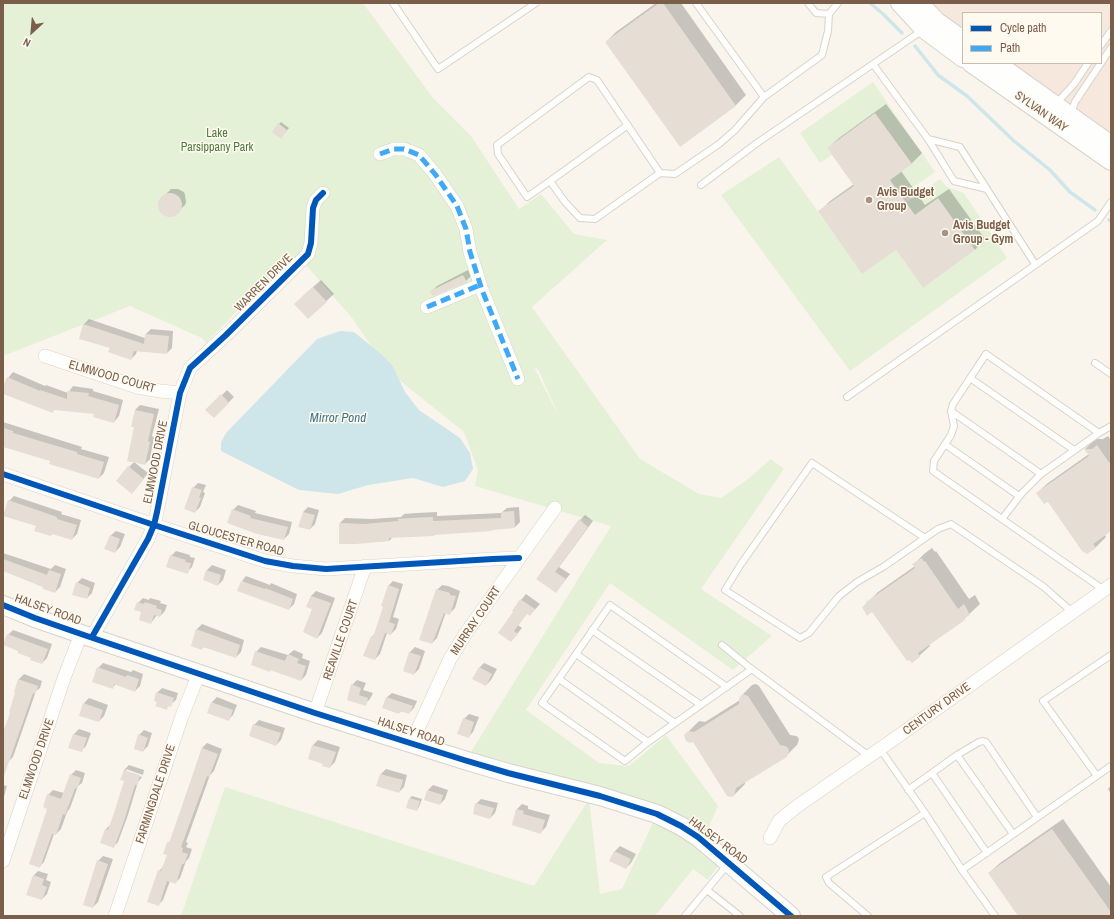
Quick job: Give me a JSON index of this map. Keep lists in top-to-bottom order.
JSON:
{
  "streets": {
    "street": [
      "SYLVAN WAY",
      "WARREN DRIVE",
      "ELMWOOD COURT",
      "ELMWOOD DRIVE",
      "GLOUCESTER ROAD",
      "HALSEY ROAD",
      "MURRAY COURT",
      "REAVILLE COURT",
      "CENTURY DRIVE",
      "FARMINGDALE DRIVE"
    ]
  },
  "crossings": [
    ["WARREN DRIVE", "ELMWOOD DRIVE"],
    ["ELMWOOD COURT", "ELMWOOD DRIVE"],
    ["ELMWOOD DRIVE", "GLOUCESTER ROAD"],
    ["ELMWOOD DRIVE", "HALSEY ROAD"],
    ["GLOUCESTER ROAD", "MURRAY COURT"],
    ["GLOUCESTER ROAD", "REAVILLE COURT"],
    ["HALSEY ROAD", "MURRAY COURT"],
    ["HALSEY ROAD", "REAVILLE COURT"],
    ["HALSEY ROAD", "FARMINGDALE DRIVE"]
  ],
  "water": ["Mirror Pond"],
  "parks": ["Lake Parsippany Park"],
  "places": ["Avis Budget Group", "Avis Budget Group - Gym"],
  "legend": ["Cycle path", "Path"],
  "north": "bottom left"
}
